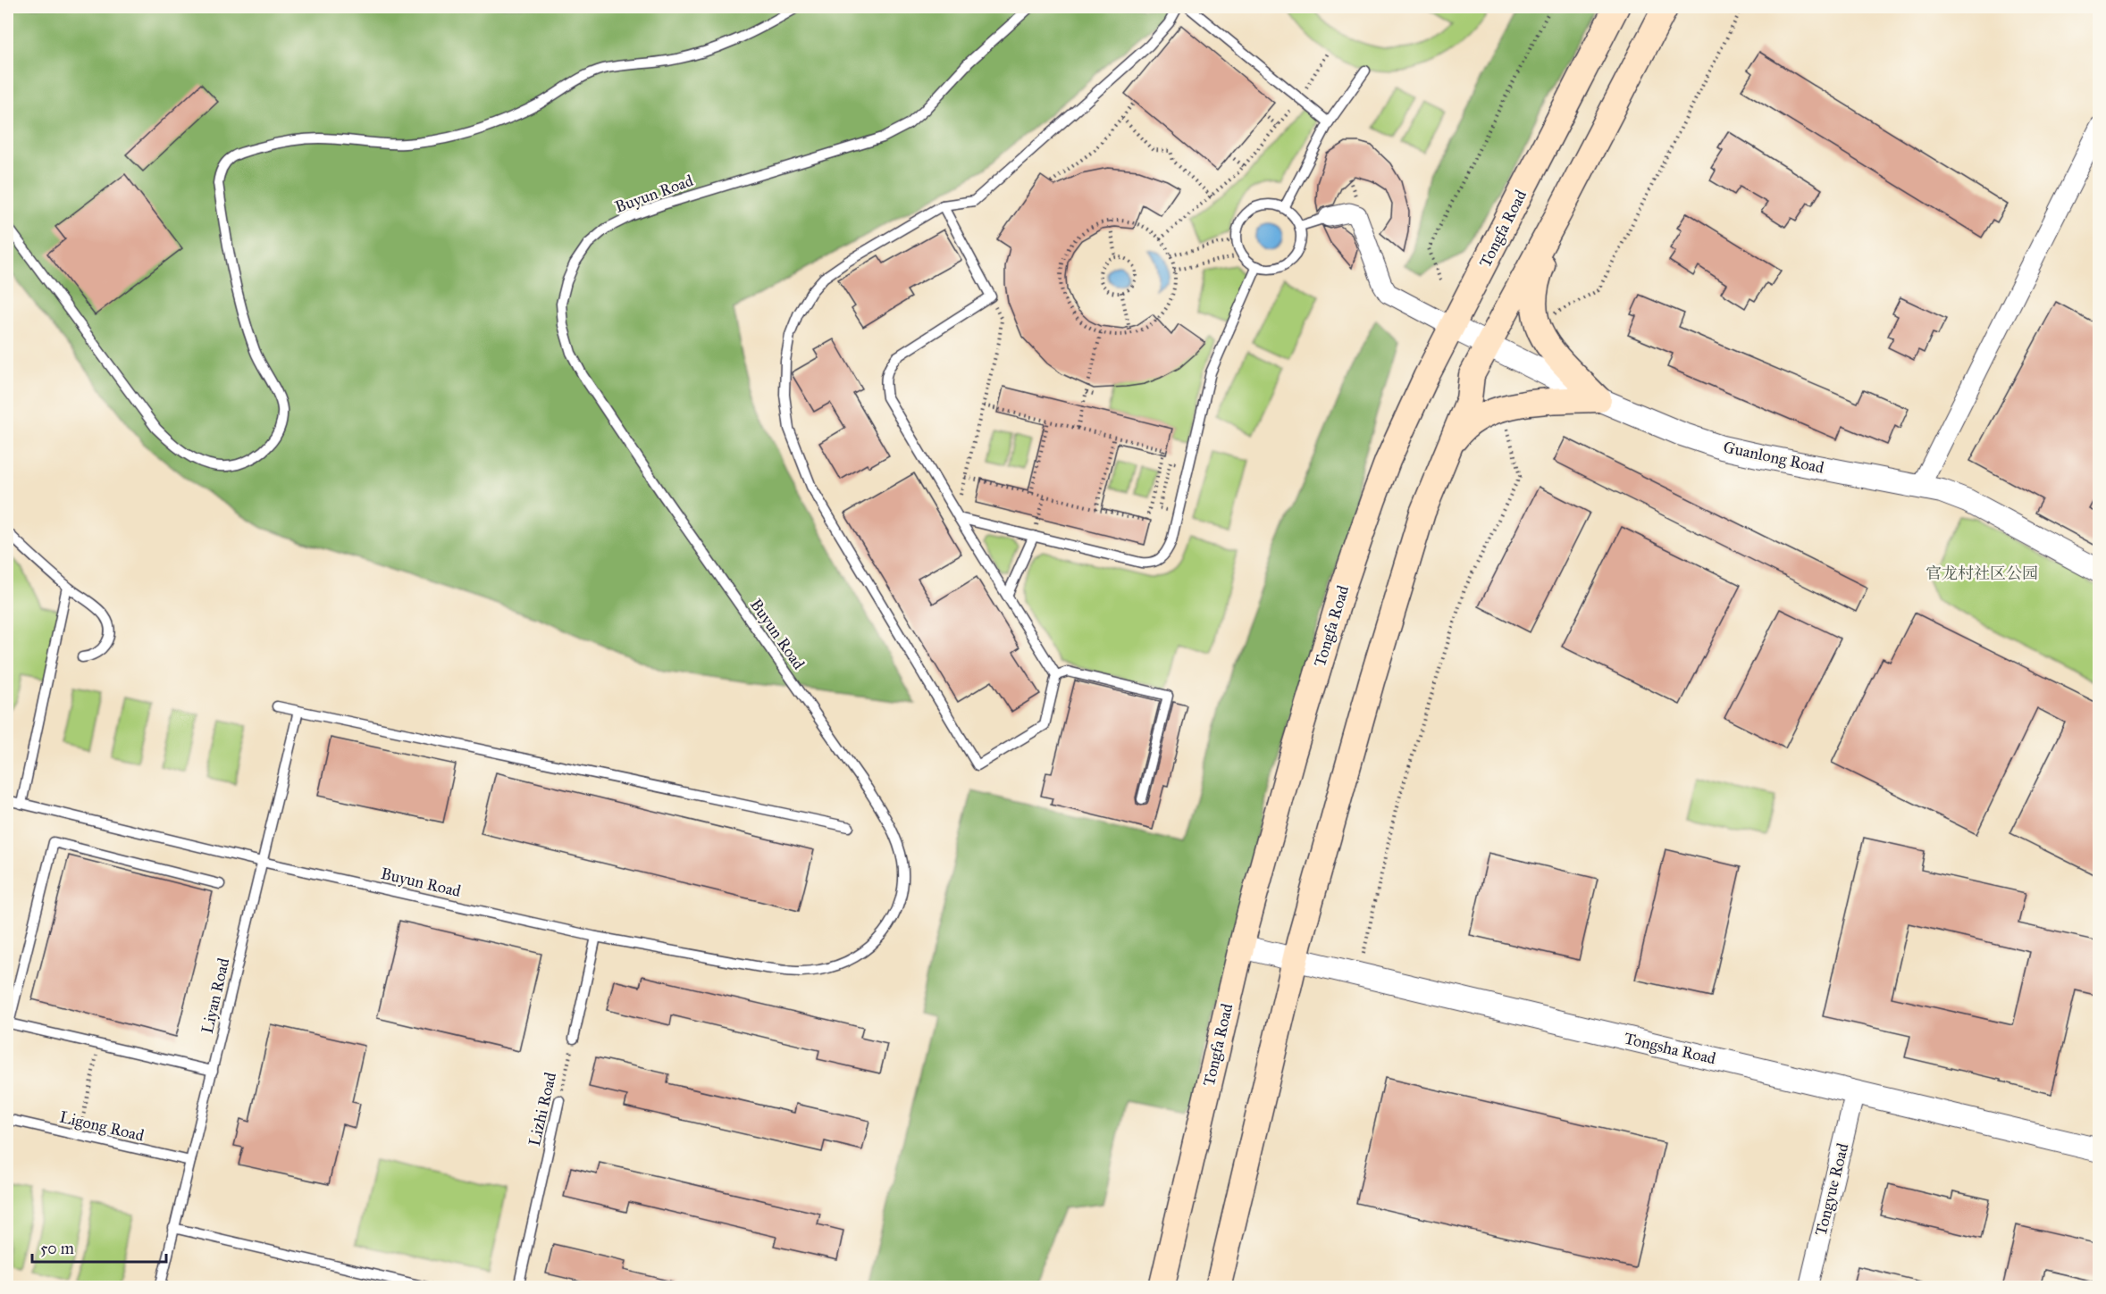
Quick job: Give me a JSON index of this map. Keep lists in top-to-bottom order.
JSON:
{
  "streets": {
    "main road": ["Tongfa Road"],
    "street": ["Guanlong Road", "Tongsha Road", "Tongyue Road"],
    "lane": [
      "Buyun Road",
      "Liyan Road",
      "Lizhi Road",
      "Ligong Road"
    ]
  },
  "crossings": [
    ["Buyun Road", "Liyan Road"],
    ["Tongfa Road", "Guanlong Road"],
    ["Tongfa Road", "Tongsha Road"],
    ["Liyan Road", "Ligong Road"],
    ["Tongsha Road", "Tongyue Road"]
  ],
  "parks": ["官龙村社区公园"],
  "scale_bar": "50 m"
}
